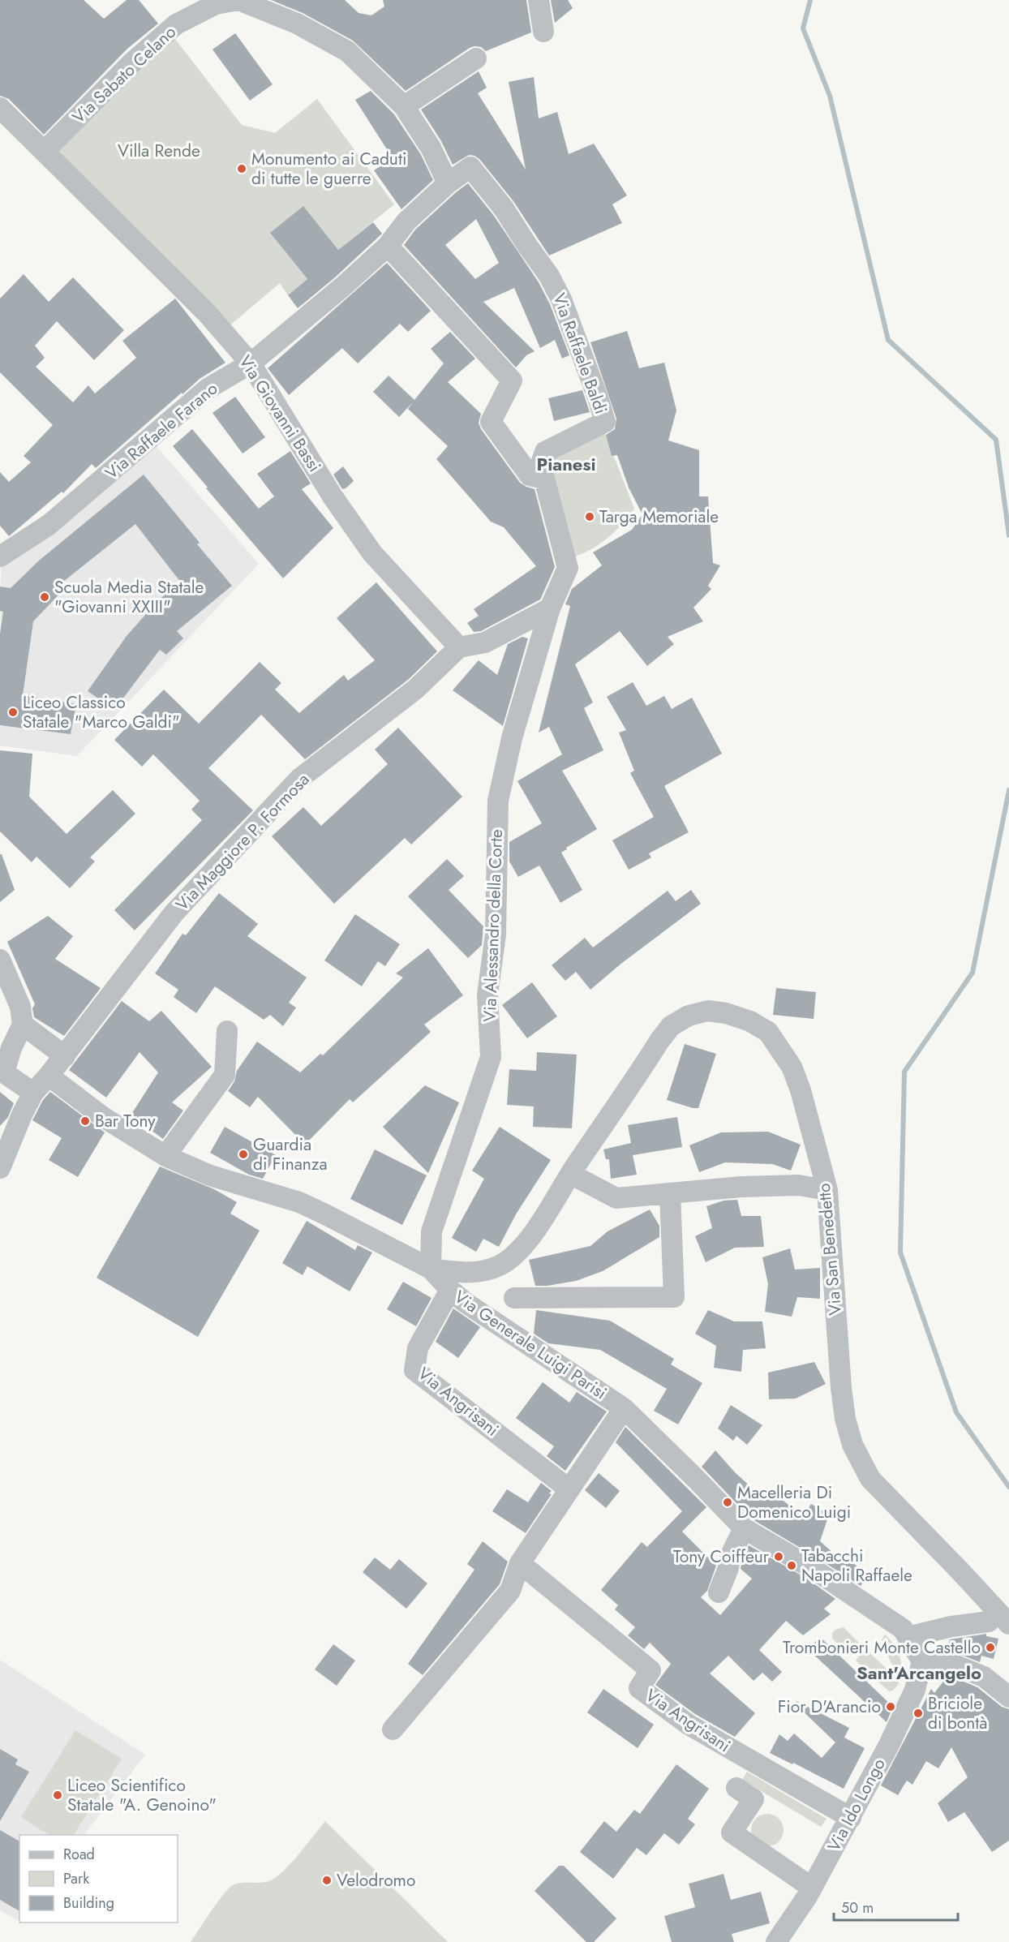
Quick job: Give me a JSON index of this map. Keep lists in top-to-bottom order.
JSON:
{
  "streets": {
    "street": [
      "Via Sabato Celano",
      "Via Raffaele Baldi",
      "Via Giovanni Bassi",
      "Via Raffaele Farano",
      "Via Maggiore P. Formosa",
      "Via Alessandro della Corte",
      "Via San Benedetto",
      "Via Generale Luigi Parisi",
      "Via Angrisani",
      "Via Ido Longo"
    ]
  },
  "crossings": [
    ["Via Sabato Celano", "Via Giovanni Bassi"],
    ["Via Raffaele Baldi", "Via Raffaele Farano"],
    ["Via Raffaele Baldi", "Via Alessandro della Corte"],
    ["Via Giovanni Bassi", "Via Raffaele Farano"],
    ["Via Giovanni Bassi", "Via Maggiore P. Formosa"],
    ["Via Maggiore P. Formosa", "Via Generale Luigi Parisi"],
    ["Via Alessandro della Corte", "Via San Benedetto"],
    ["Via Alessandro della Corte", "Via Generale Luigi Parisi"],
    ["Via San Benedetto", "Via Generale Luigi Parisi"],
    ["Via Generale Luigi Parisi", "Via Angrisani"],
    ["Via Generale Luigi Parisi", "Via Ido Longo"],
    ["Via Angrisani", "Via Ido Longo"]
  ],
  "districts": ["Pianesi", "Sant'Arcangelo"],
  "parks": ["Villa Rende"],
  "places": [
    "Monumento ai Caduti di tutte le guerre",
    "Targa Memoriale",
    "Scuola Media Statale \"Giovanni XXIII\"",
    "Liceo Classico Statale \"Marco Galdi\"",
    "Bar Tony",
    "Guardia di Finanza",
    "Macelleria Di Domenico Luigi",
    "Tony Coiffeur",
    "Tabacchi Napoli Raffaele",
    "Trombonieri Monte Castello",
    "Fior D'Arancio",
    "Briciole di bontà",
    "Liceo Scientifico Statale \"A. Genoino\"",
    "Velodromo"
  ],
  "legend": ["Road", "Park", "Building"],
  "scale_bar": "50 m"
}
